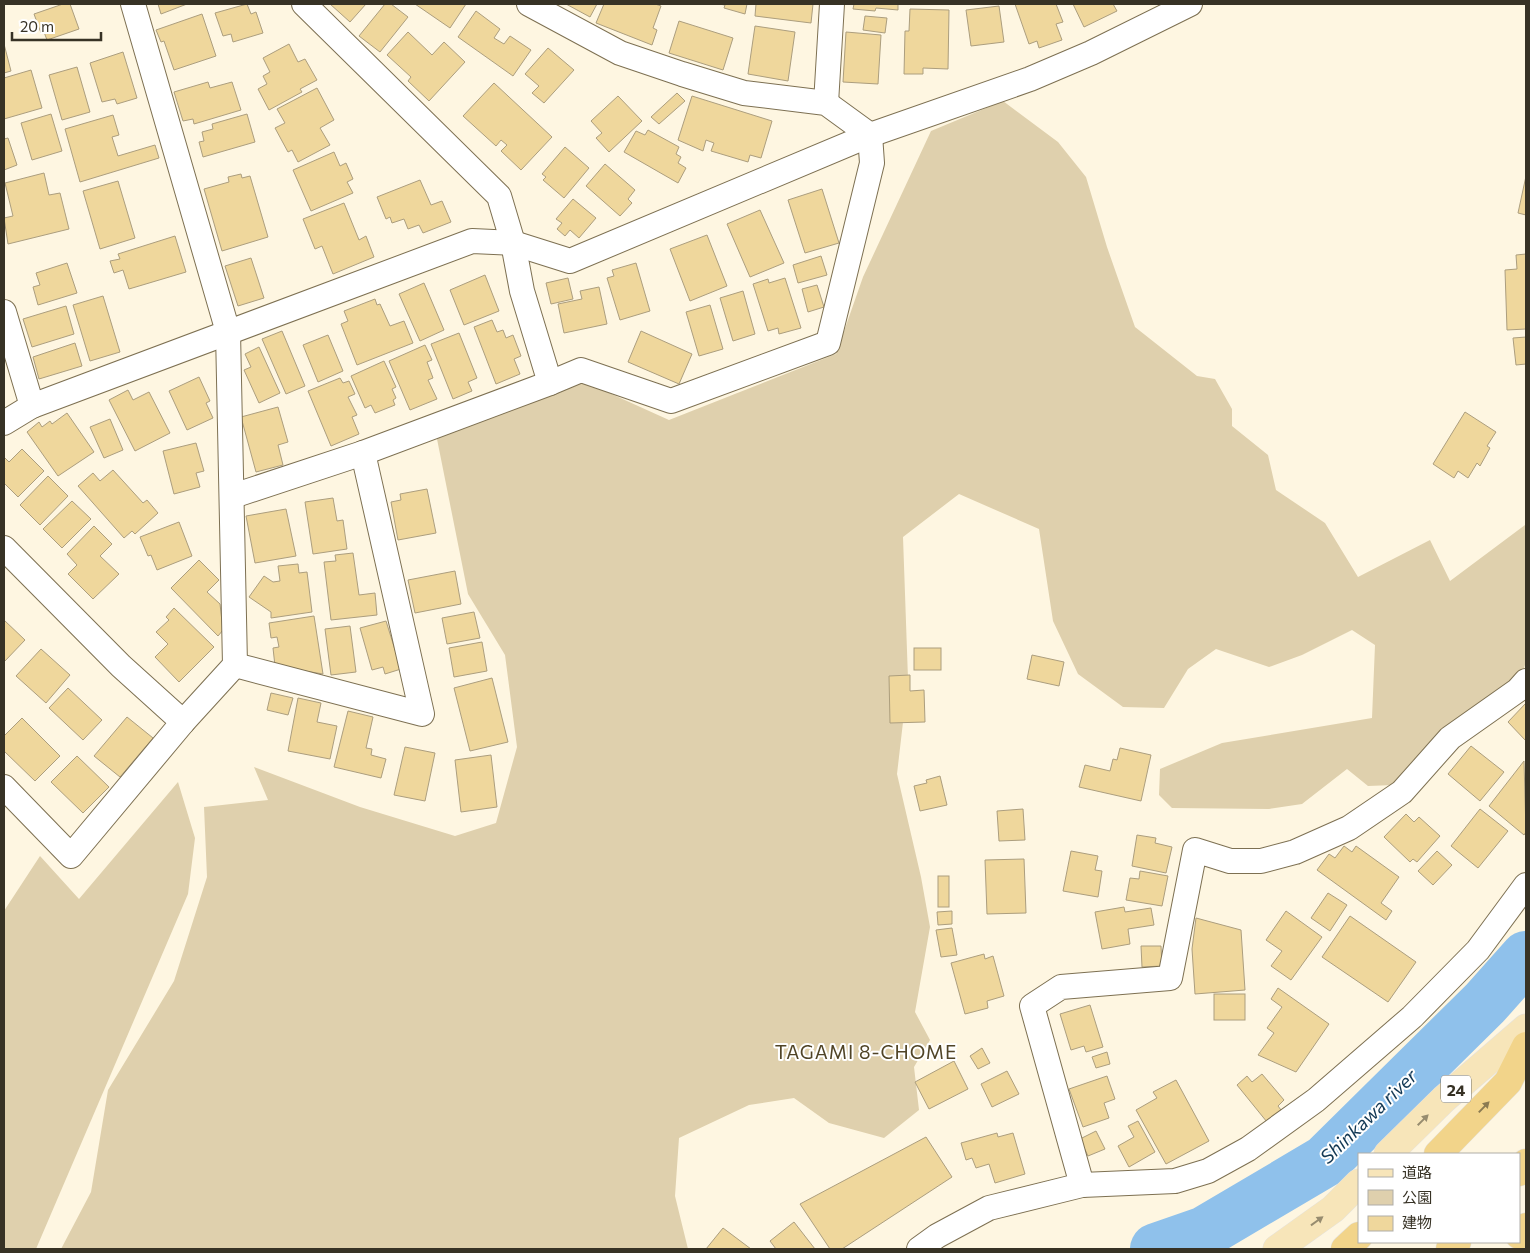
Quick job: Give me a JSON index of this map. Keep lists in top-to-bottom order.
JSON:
{
  "streets": {
    "main road": ["24"]
  },
  "districts": ["TAGAMI 8-CHOME"],
  "water": ["Shinkawa river"],
  "legend": ["道路", "公園", "建物"],
  "scale_bar": "20 m"
}
